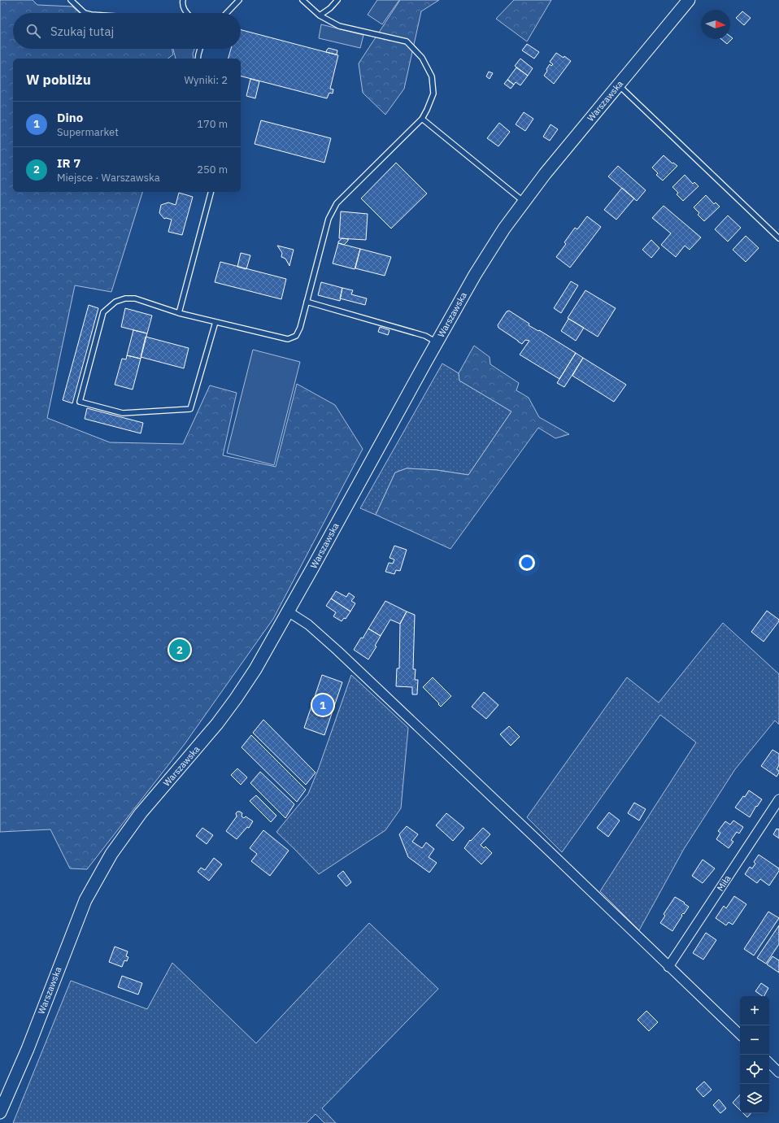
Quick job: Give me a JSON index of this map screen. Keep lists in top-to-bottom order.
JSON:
{
  "streets": {
    "main road": ["Warszawska"],
    "street": ["Miła"]
  },
  "north": "right",
  "page": {
    "search": "Szukaj tutaj",
    "heading": ["W pobliżu", "Wyniki: 2"],
    "list": [
      {
        "mark": "1",
        "name": "Dino",
        "note": "Supermarket",
        "value": "170 m"
      },
      {
        "mark": "2",
        "name": "IR 7",
        "note": "Miejsce · Warszawska",
        "value": "250 m"
      }
    ],
    "pins": ["2", "1"],
    "map_buttons": ["+", "−"]
  }
}
